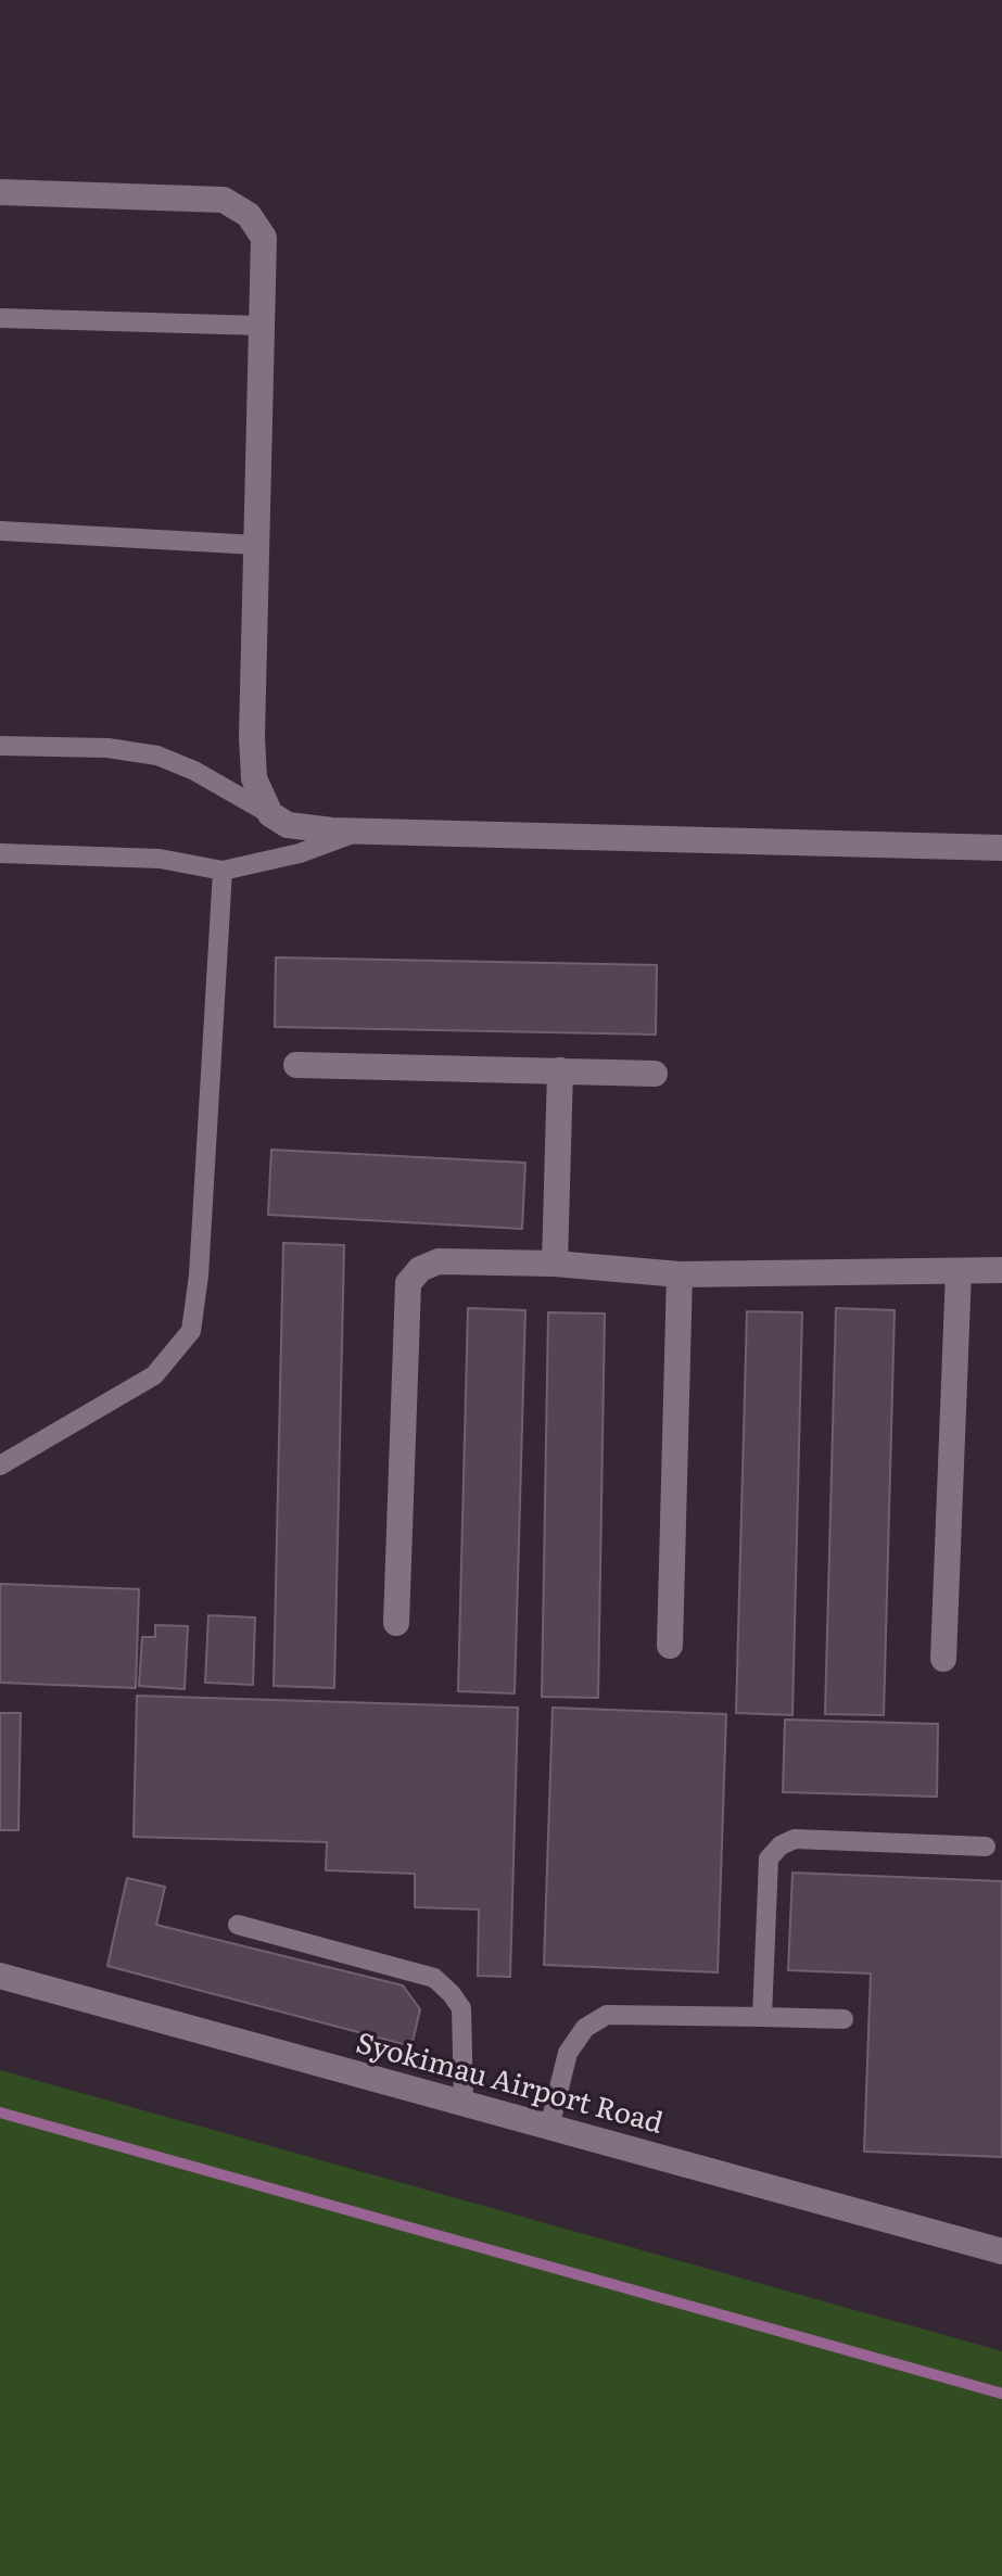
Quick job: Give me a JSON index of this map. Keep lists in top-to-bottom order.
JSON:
{
  "streets": {
    "street": ["Syokimau Airport Road"]
  }
}
